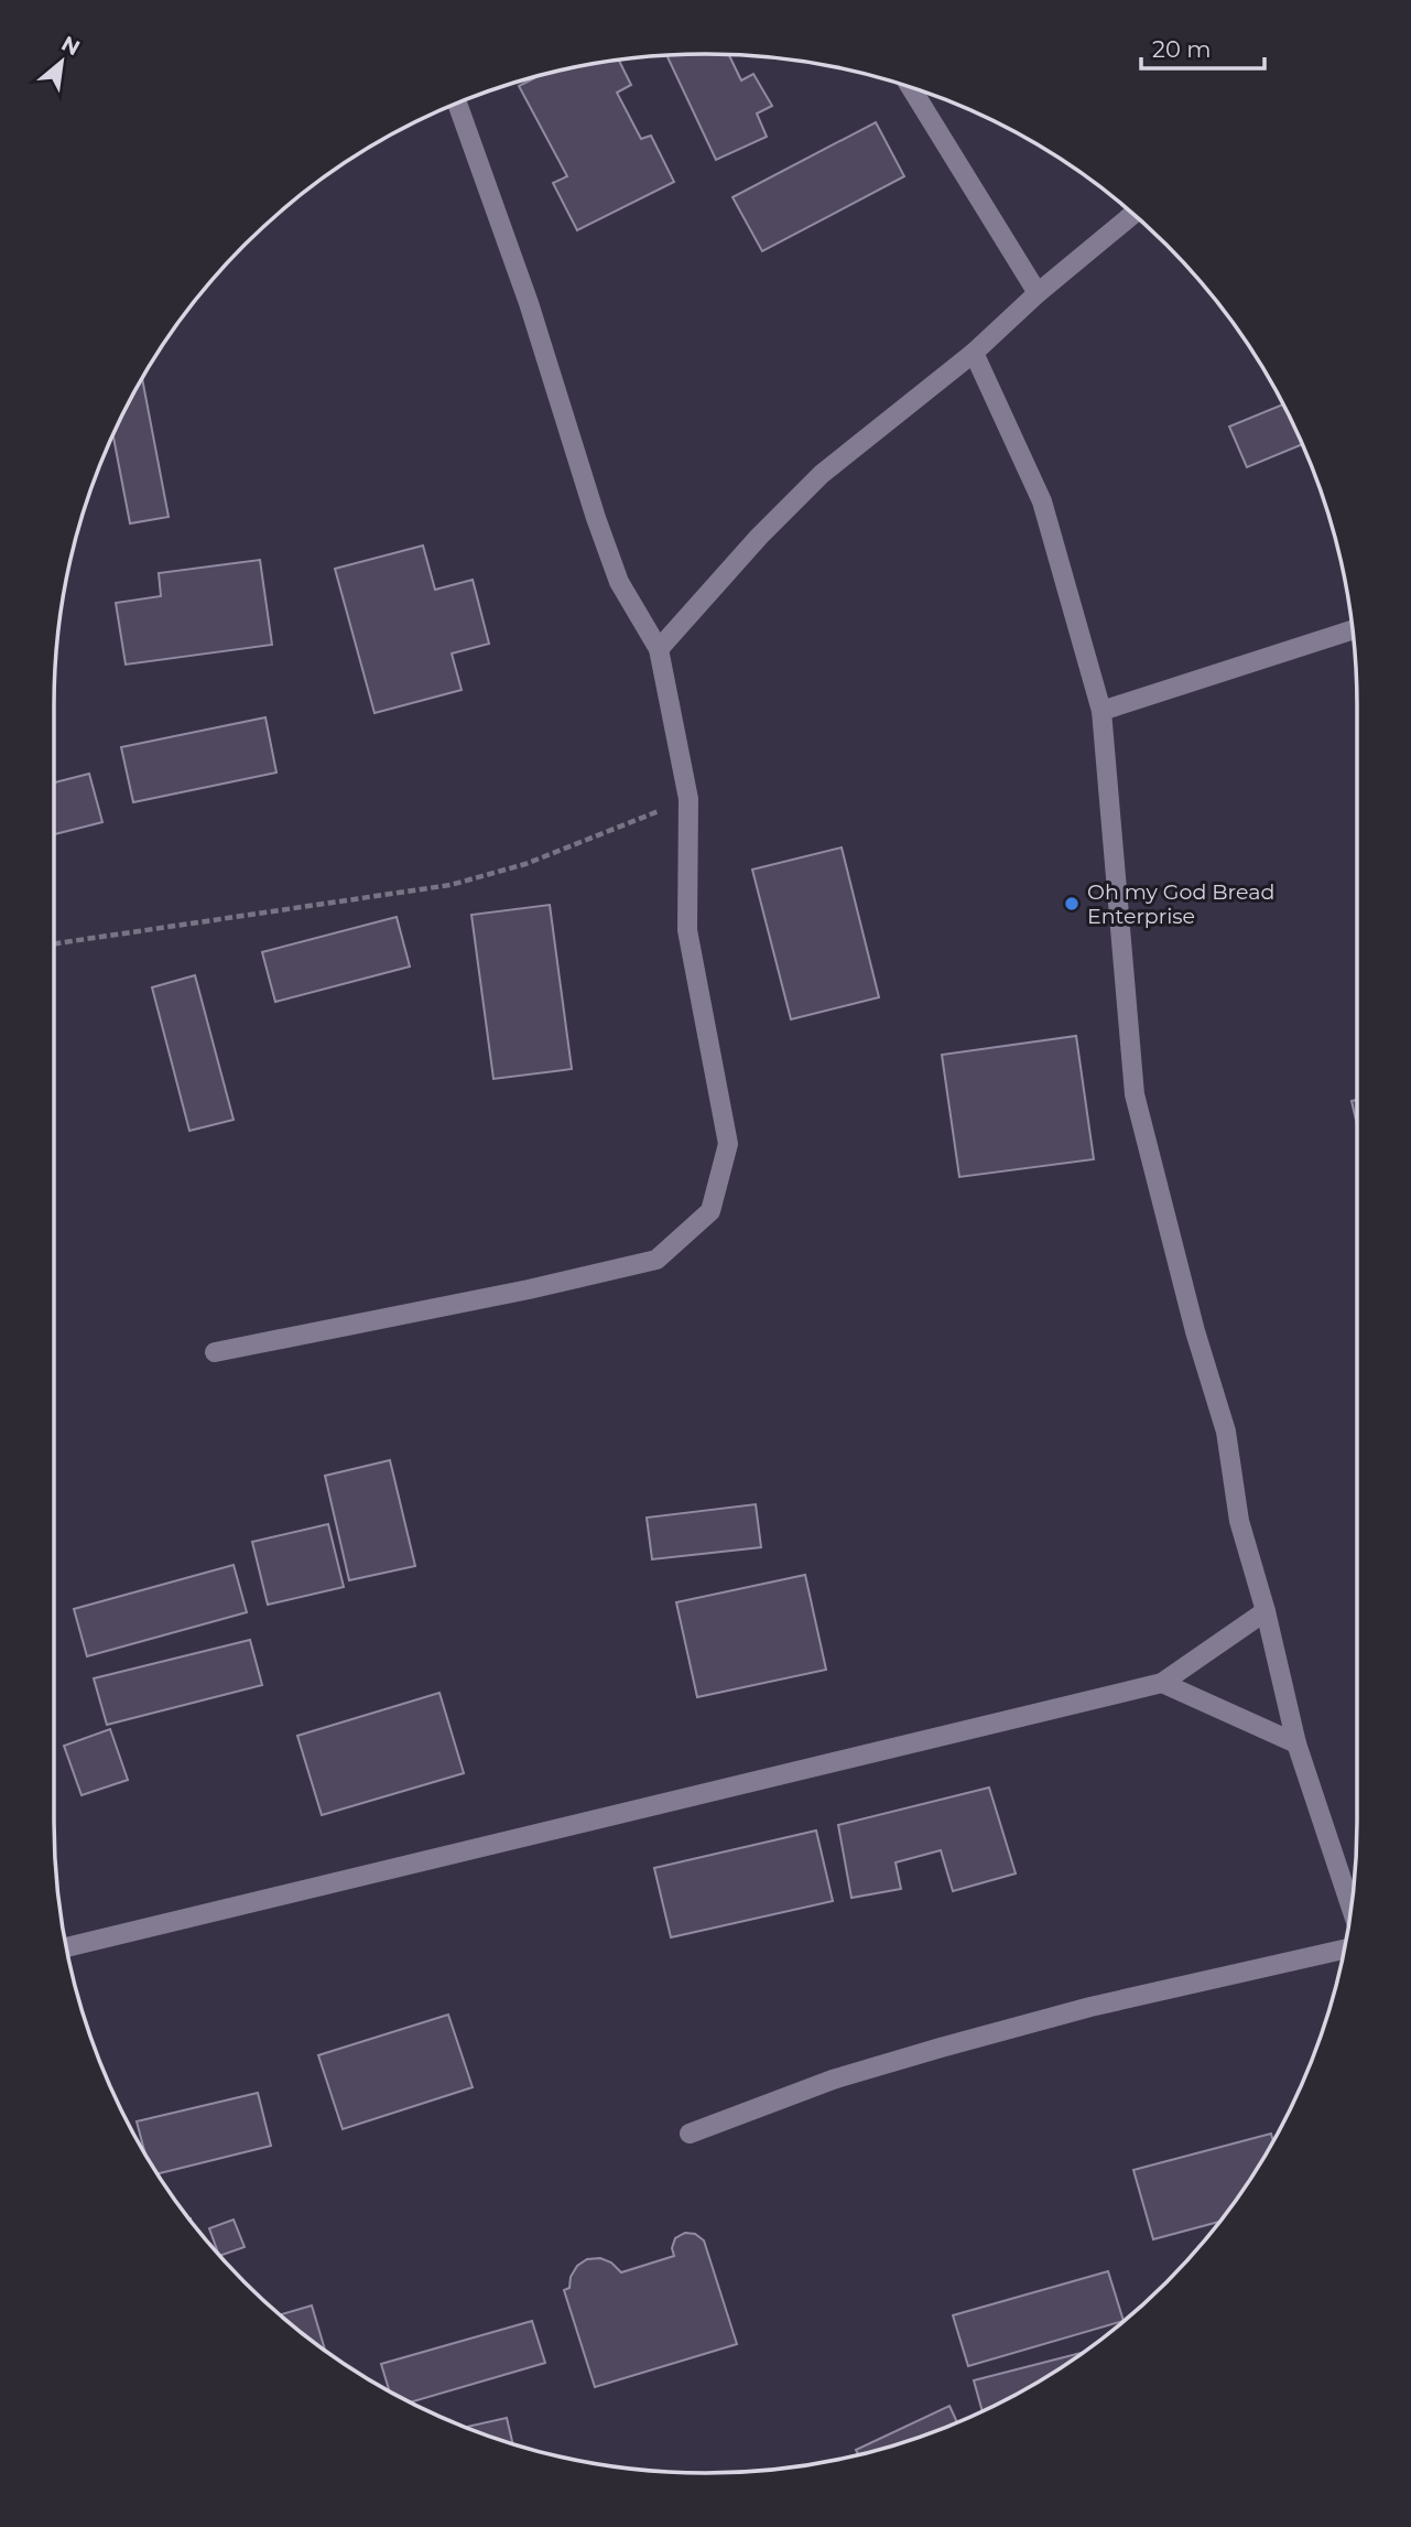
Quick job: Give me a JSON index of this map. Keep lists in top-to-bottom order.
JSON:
{
  "places": ["Oh my God Bread Enterprise"],
  "scale_bar": "20 m",
  "north": "top right"
}
